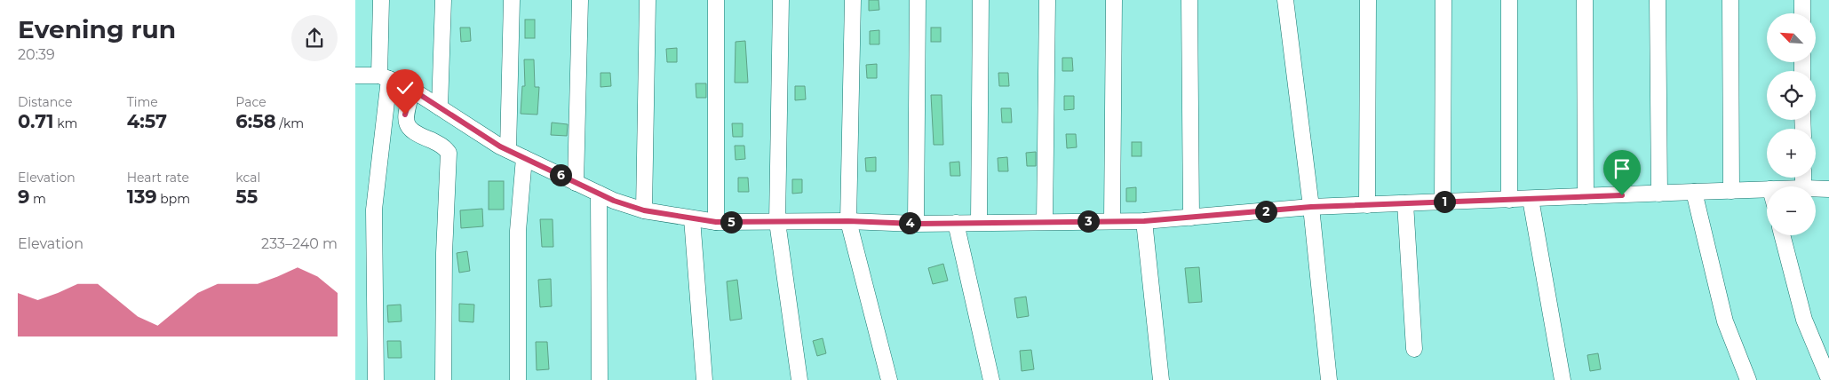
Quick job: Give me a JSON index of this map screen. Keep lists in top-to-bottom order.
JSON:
{
  "north": "top left",
  "page": {
    "heading": ["Evening run", "20:39"],
    "map_buttons": ["+", "−"],
    "stats": [
      ["Distance", "0.71 km"],
      ["Time", "4:57"],
      ["Pace", "6:58 /km"],
      ["Elevation", "9 m"],
      ["Heart rate", "139 bpm"],
      ["kcal", "55"]
    ],
    "pins": [
      "6",
      "1",
      "2",
      "3",
      "5",
      "4"
    ],
    "chart": ["Elevation", "233–240 m"]
  }
}
